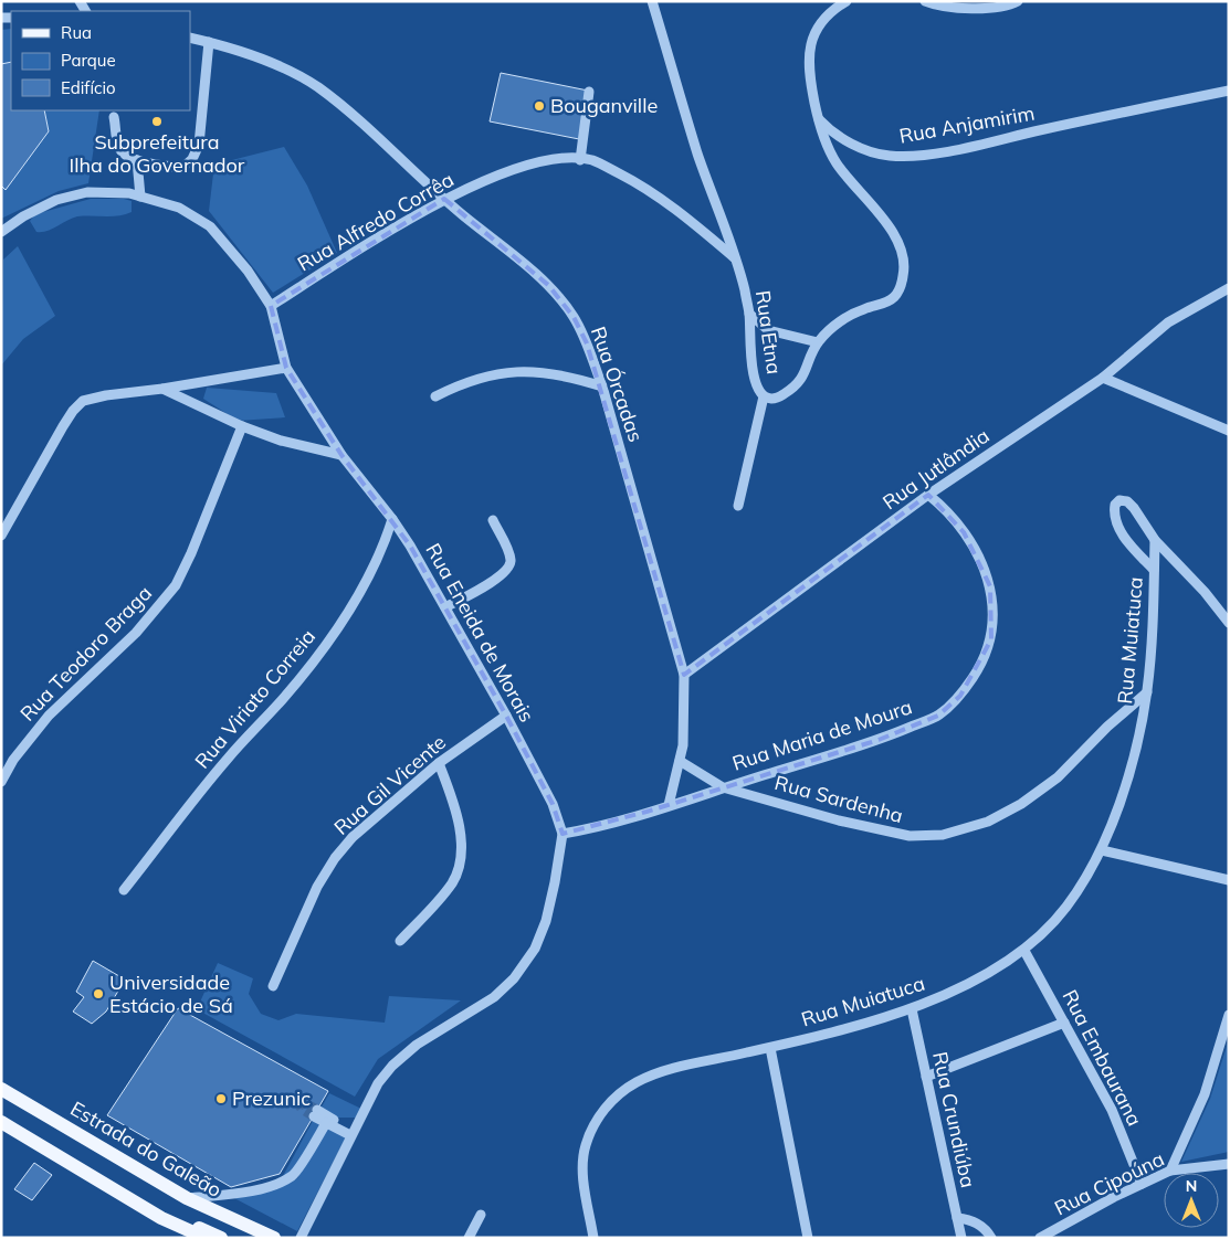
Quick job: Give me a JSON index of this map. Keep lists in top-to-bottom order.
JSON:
{
  "streets": {
    "main road": ["Estrada do Galeão"],
    "street": [
      "Rua Anjamirim",
      "Rua Alfredo Corrêa",
      "Rua Etna",
      "Rua Órcadas",
      "Rua Jutlândia",
      "Rua Eneida de Morais",
      "Rua Muiatuca",
      "Rua Teodoro Braga",
      "Rua Viriato Correia",
      "Rua Maria de Moura",
      "Rua Gil Vicente",
      "Rua Sardenha",
      "Rua Embaurana",
      "Rua Crundiúba",
      "Rua Cipoúna"
    ]
  },
  "crossings": [
    ["Rua Anjamirim", "Rua Etna"],
    ["Rua Alfredo Corrêa", "Rua Etna"],
    ["Rua Alfredo Corrêa", "Rua Órcadas"],
    ["Rua Alfredo Corrêa", "Rua Eneida de Morais"],
    ["Rua Órcadas", "Rua Jutlândia"],
    ["Rua Órcadas", "Rua Maria de Moura"],
    ["Rua Órcadas", "Rua Sardenha"],
    ["Rua Jutlândia", "Rua Maria de Moura"],
    ["Rua Eneida de Morais", "Rua Viriato Correia"],
    ["Rua Eneida de Morais", "Rua Maria de Moura"],
    ["Rua Eneida de Morais", "Rua Gil Vicente"],
    ["Rua Muiatuca", "Rua Sardenha"],
    ["Rua Muiatuca", "Rua Embaurana"],
    ["Rua Muiatuca", "Rua Crundiúba"],
    ["Rua Maria de Moura", "Rua Sardenha"],
    ["Rua Embaurana", "Rua Cipoúna"]
  ],
  "places": [
    "Bouganville",
    "Subprefeitura Ilha do Governador",
    "Universidade Estácio de Sá",
    "Prezunic"
  ],
  "legend": ["Rua", "Parque", "Edifício"],
  "north": "top"
}
